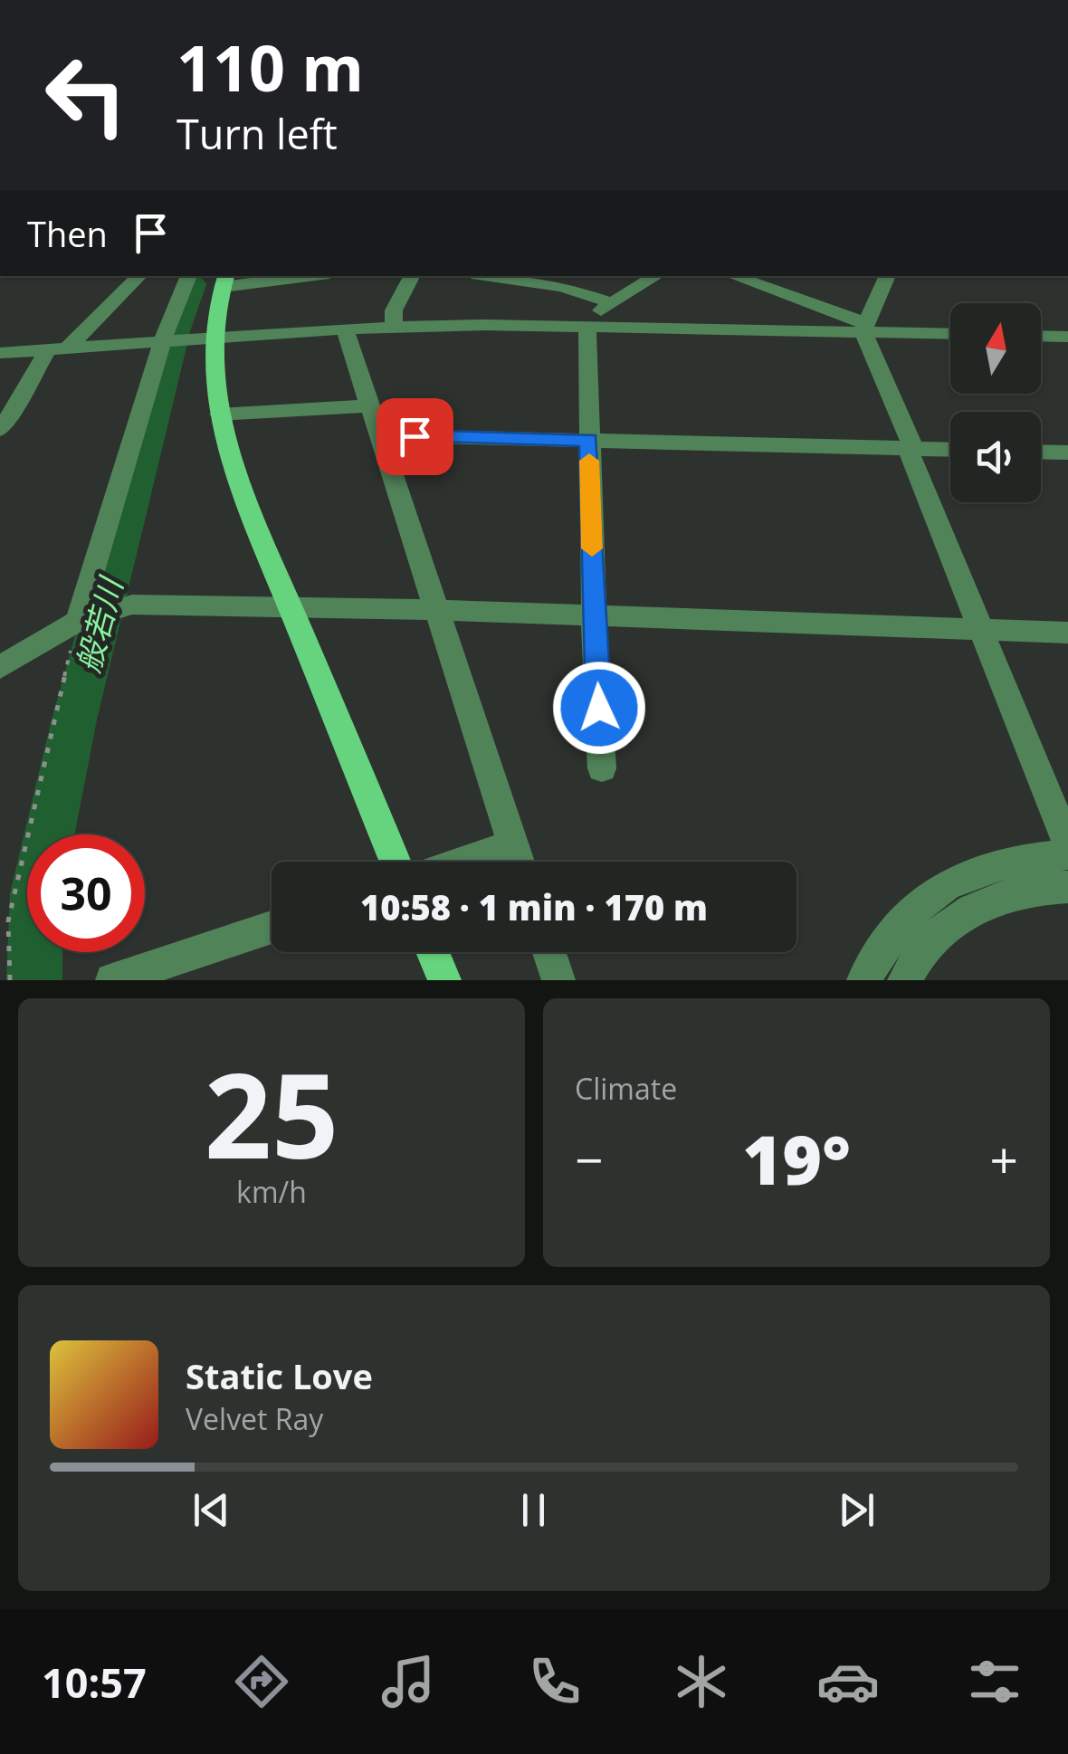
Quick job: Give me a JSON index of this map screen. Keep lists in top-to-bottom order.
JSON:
{
  "water": ["般若川"],
  "north": "top",
  "page": {
    "turn": ["110 m", "Turn left"],
    "then": "Then",
    "limit": "30",
    "trip": "10:58 · 1 min · 170 m",
    "tile": [
      ["25", "km/h"],
      "Climate"
    ],
    "heat": ["−", "19°", "+"],
    "song": ["Static Love", "Velvet Ray"],
    "tabs": "10:57"
  }
}
